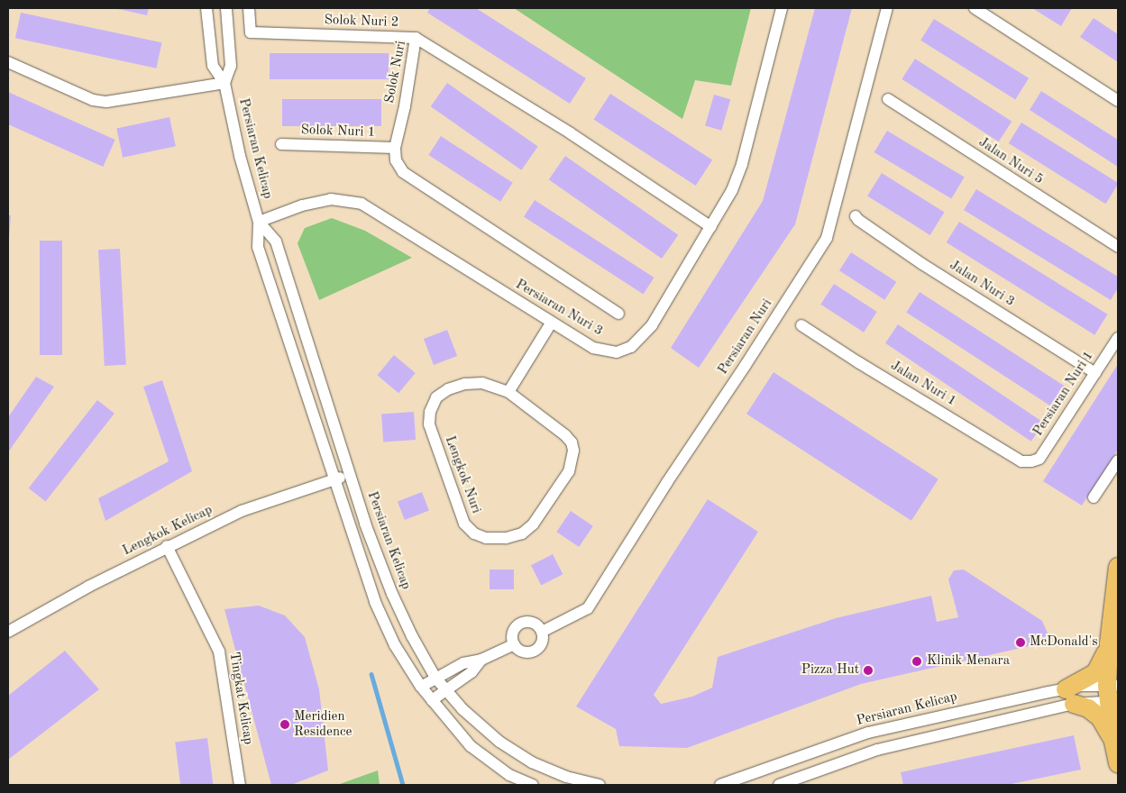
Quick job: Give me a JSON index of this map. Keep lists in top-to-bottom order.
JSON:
{
  "streets": {
    "street": [
      "Solok Nuri 2",
      "Solok Nuri",
      "Solok Nuri 1",
      "Persiaran Kelicap",
      "Jalan Nuri 5",
      "Jalan Nuri 3",
      "Persiaran Nuri 3",
      "Persiaran Nuri",
      "Jalan Nuri 1",
      "Persiaran Nuri 1",
      "Lengkok Nuri",
      "Lengkok Kelicap",
      "Tingkat Kelicap"
    ]
  },
  "crossings": [
    ["Solok Nuri 2", "Solok Nuri"],
    ["Solok Nuri", "Solok Nuri 1"],
    ["Solok Nuri", "Persiaran Nuri 3"],
    ["Persiaran Kelicap", "Persiaran Nuri 3"],
    ["Persiaran Kelicap", "Lengkok Kelicap"],
    ["Jalan Nuri 3", "Persiaran Nuri 1"],
    ["Jalan Nuri 1", "Persiaran Nuri 1"],
    ["Lengkok Kelicap", "Tingkat Kelicap"]
  ],
  "places": [
    "McDonald's",
    "Klinik Menara",
    "Pizza Hut",
    "Meridien Residence"
  ]
}
